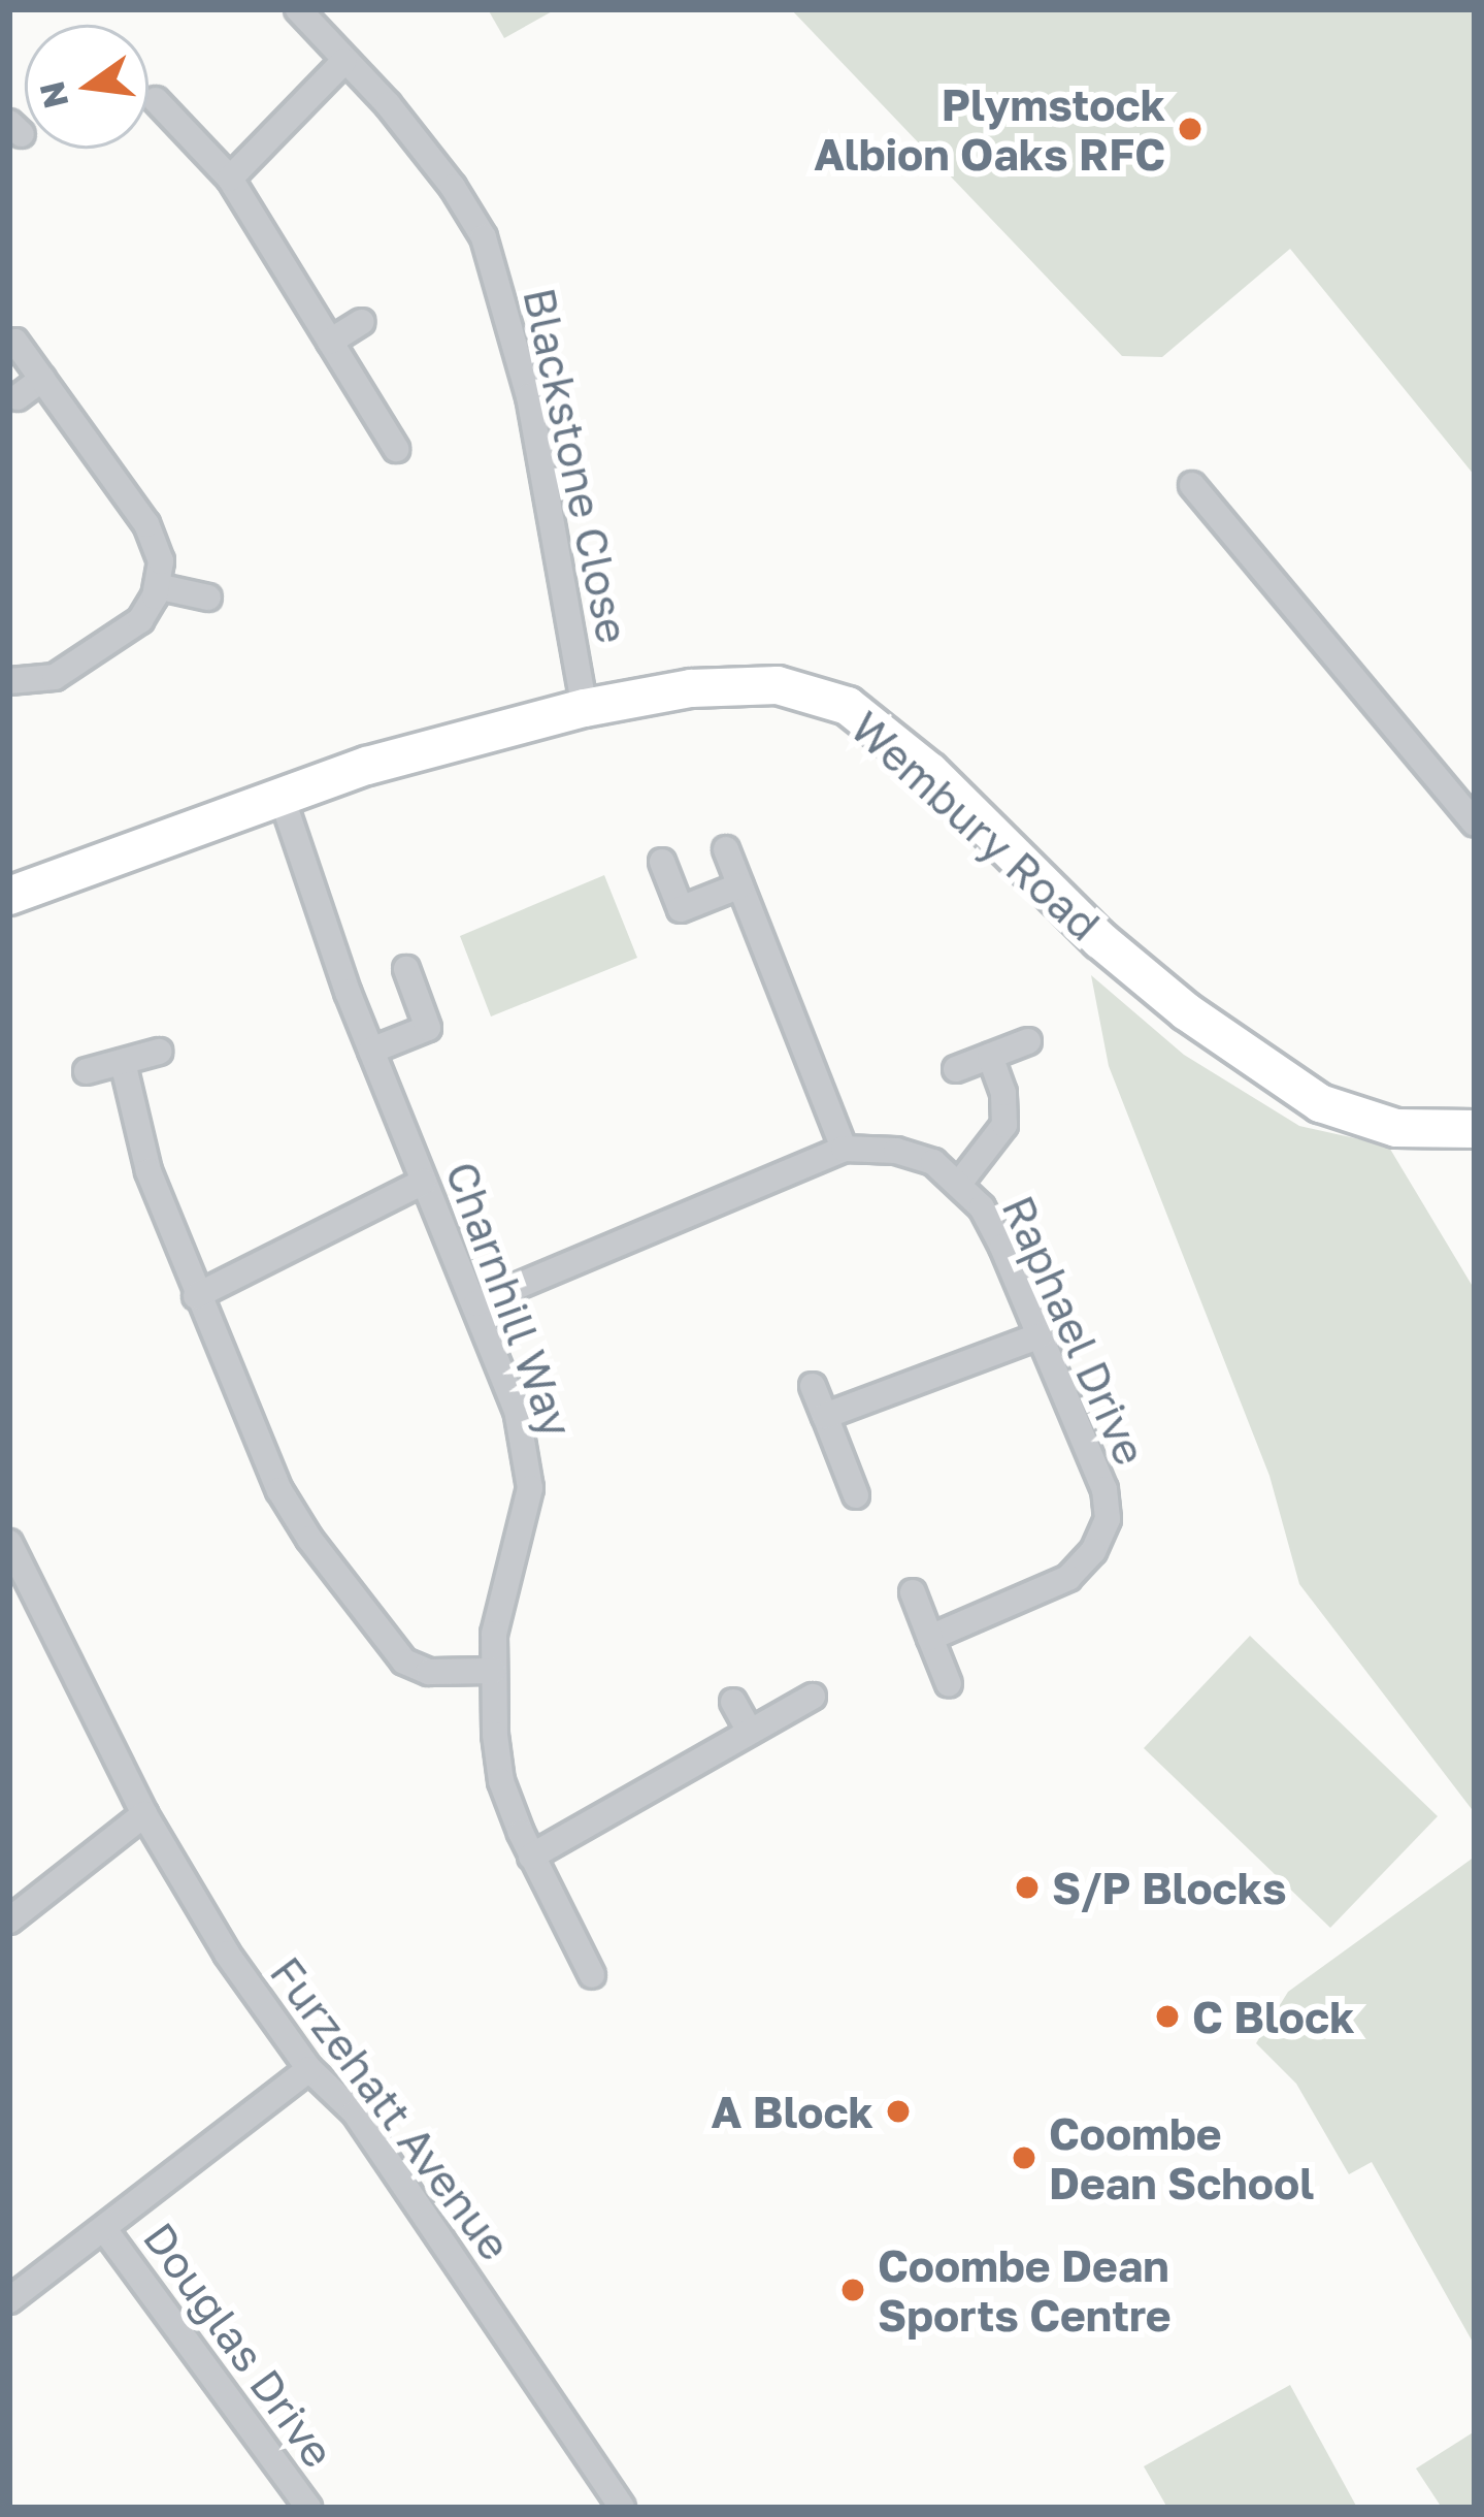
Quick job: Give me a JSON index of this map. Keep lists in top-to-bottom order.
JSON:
{
  "streets": {
    "street": [
      "Blackstone Close",
      "Wembury Road",
      "Charnhill Way",
      "Raphael Drive",
      "Furzehatt Avenue",
      "Douglas Drive"
    ]
  },
  "crossings": [
    ["Blackstone Close", "Wembury Road"],
    ["Wembury Road", "Charnhill Way"],
    ["Charnhill Way", "Raphael Drive"]
  ],
  "places": [
    "Plymstock Albion Oaks RFC",
    "S/P Blocks",
    "C Block",
    "A Block",
    "Coombe Dean School",
    "Coombe Dean Sports Centre"
  ],
  "north": "left"
}
